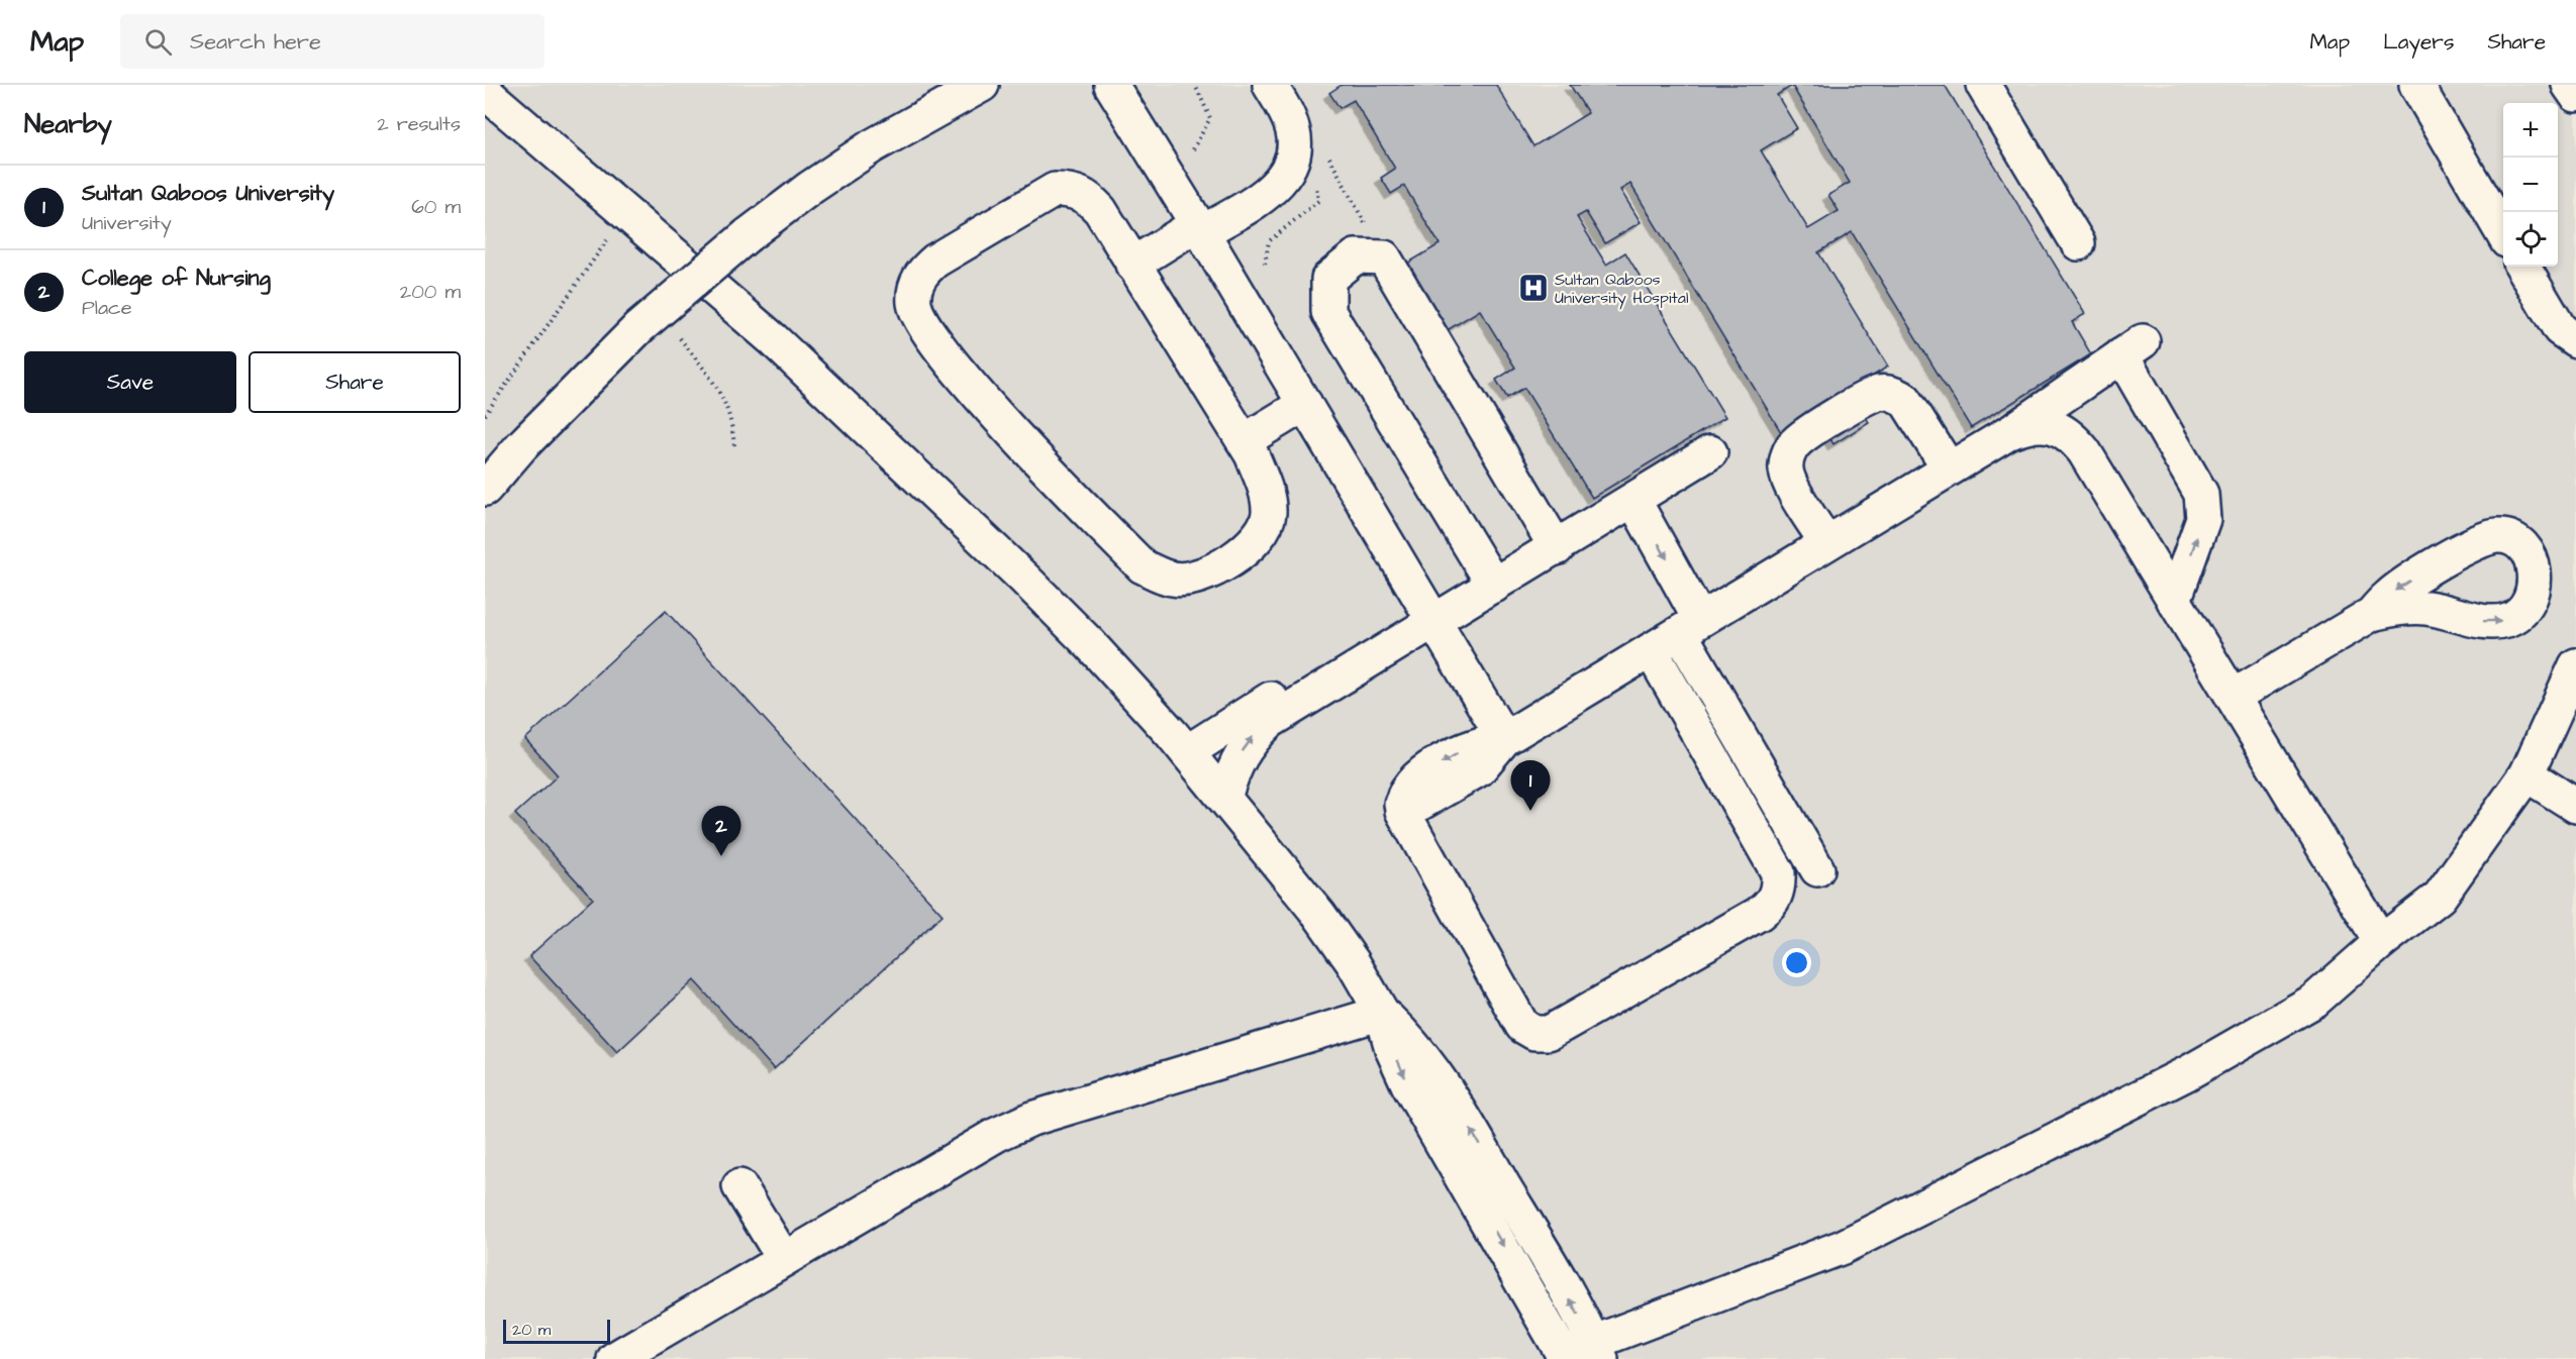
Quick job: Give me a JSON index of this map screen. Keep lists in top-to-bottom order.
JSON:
{
  "places": {
    "hospital": ["Sultan Qaboos University Hospital"]
  },
  "scale_bar": "20 m",
  "page": {
    "header": "Map",
    "search": "Search here",
    "nav": ["Map", "Layers", "Share"],
    "heading": ["Nearby", "2 results"],
    "map_buttons": ["+", "−"],
    "list": [
      {
        "mark": "1",
        "name": "Sultan Qaboos University",
        "note": "University",
        "value": "60 m"
      },
      {
        "mark": "2",
        "name": "College of Nursing",
        "note": "Place",
        "value": "200 m"
      }
    ],
    "buttons": ["Save", "Share"],
    "pins": ["1", "2"],
    "scale": "20 m"
  }
}
